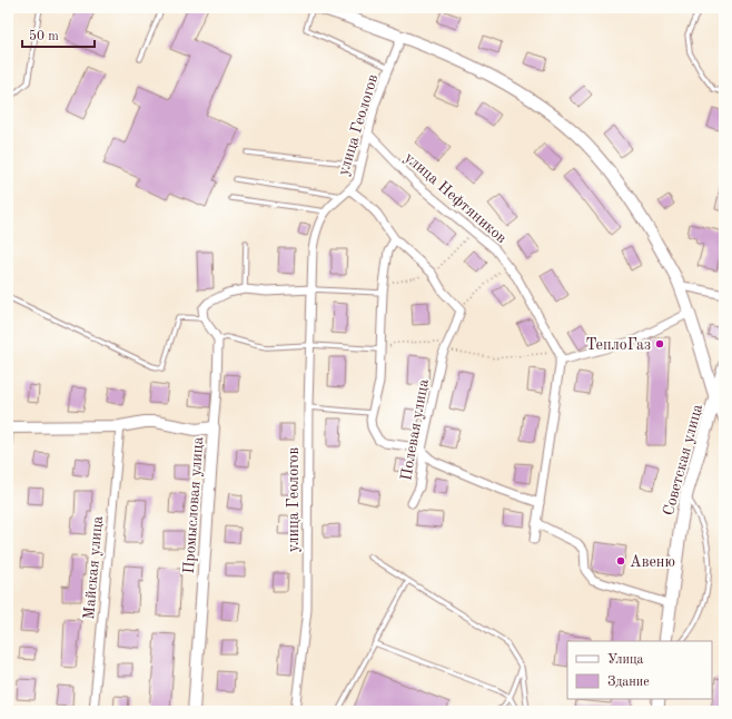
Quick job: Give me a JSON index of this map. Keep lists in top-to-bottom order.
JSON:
{
  "streets": {
    "main road": ["Советская улица"],
    "street": [
      "улица Геологов",
      "улица Нефтяников",
      "Полевая улица",
      "Промысловая улица",
      "Майская улица"
    ]
  },
  "crossings": [
    ["улица Геологов", "улица Нефтяников"],
    ["Промысловая улица", "Майская улица"]
  ],
  "places": ["ТеплоГаз", "Авеню"],
  "legend": ["Улица", "Здание"],
  "scale_bar": "50 m"
}
